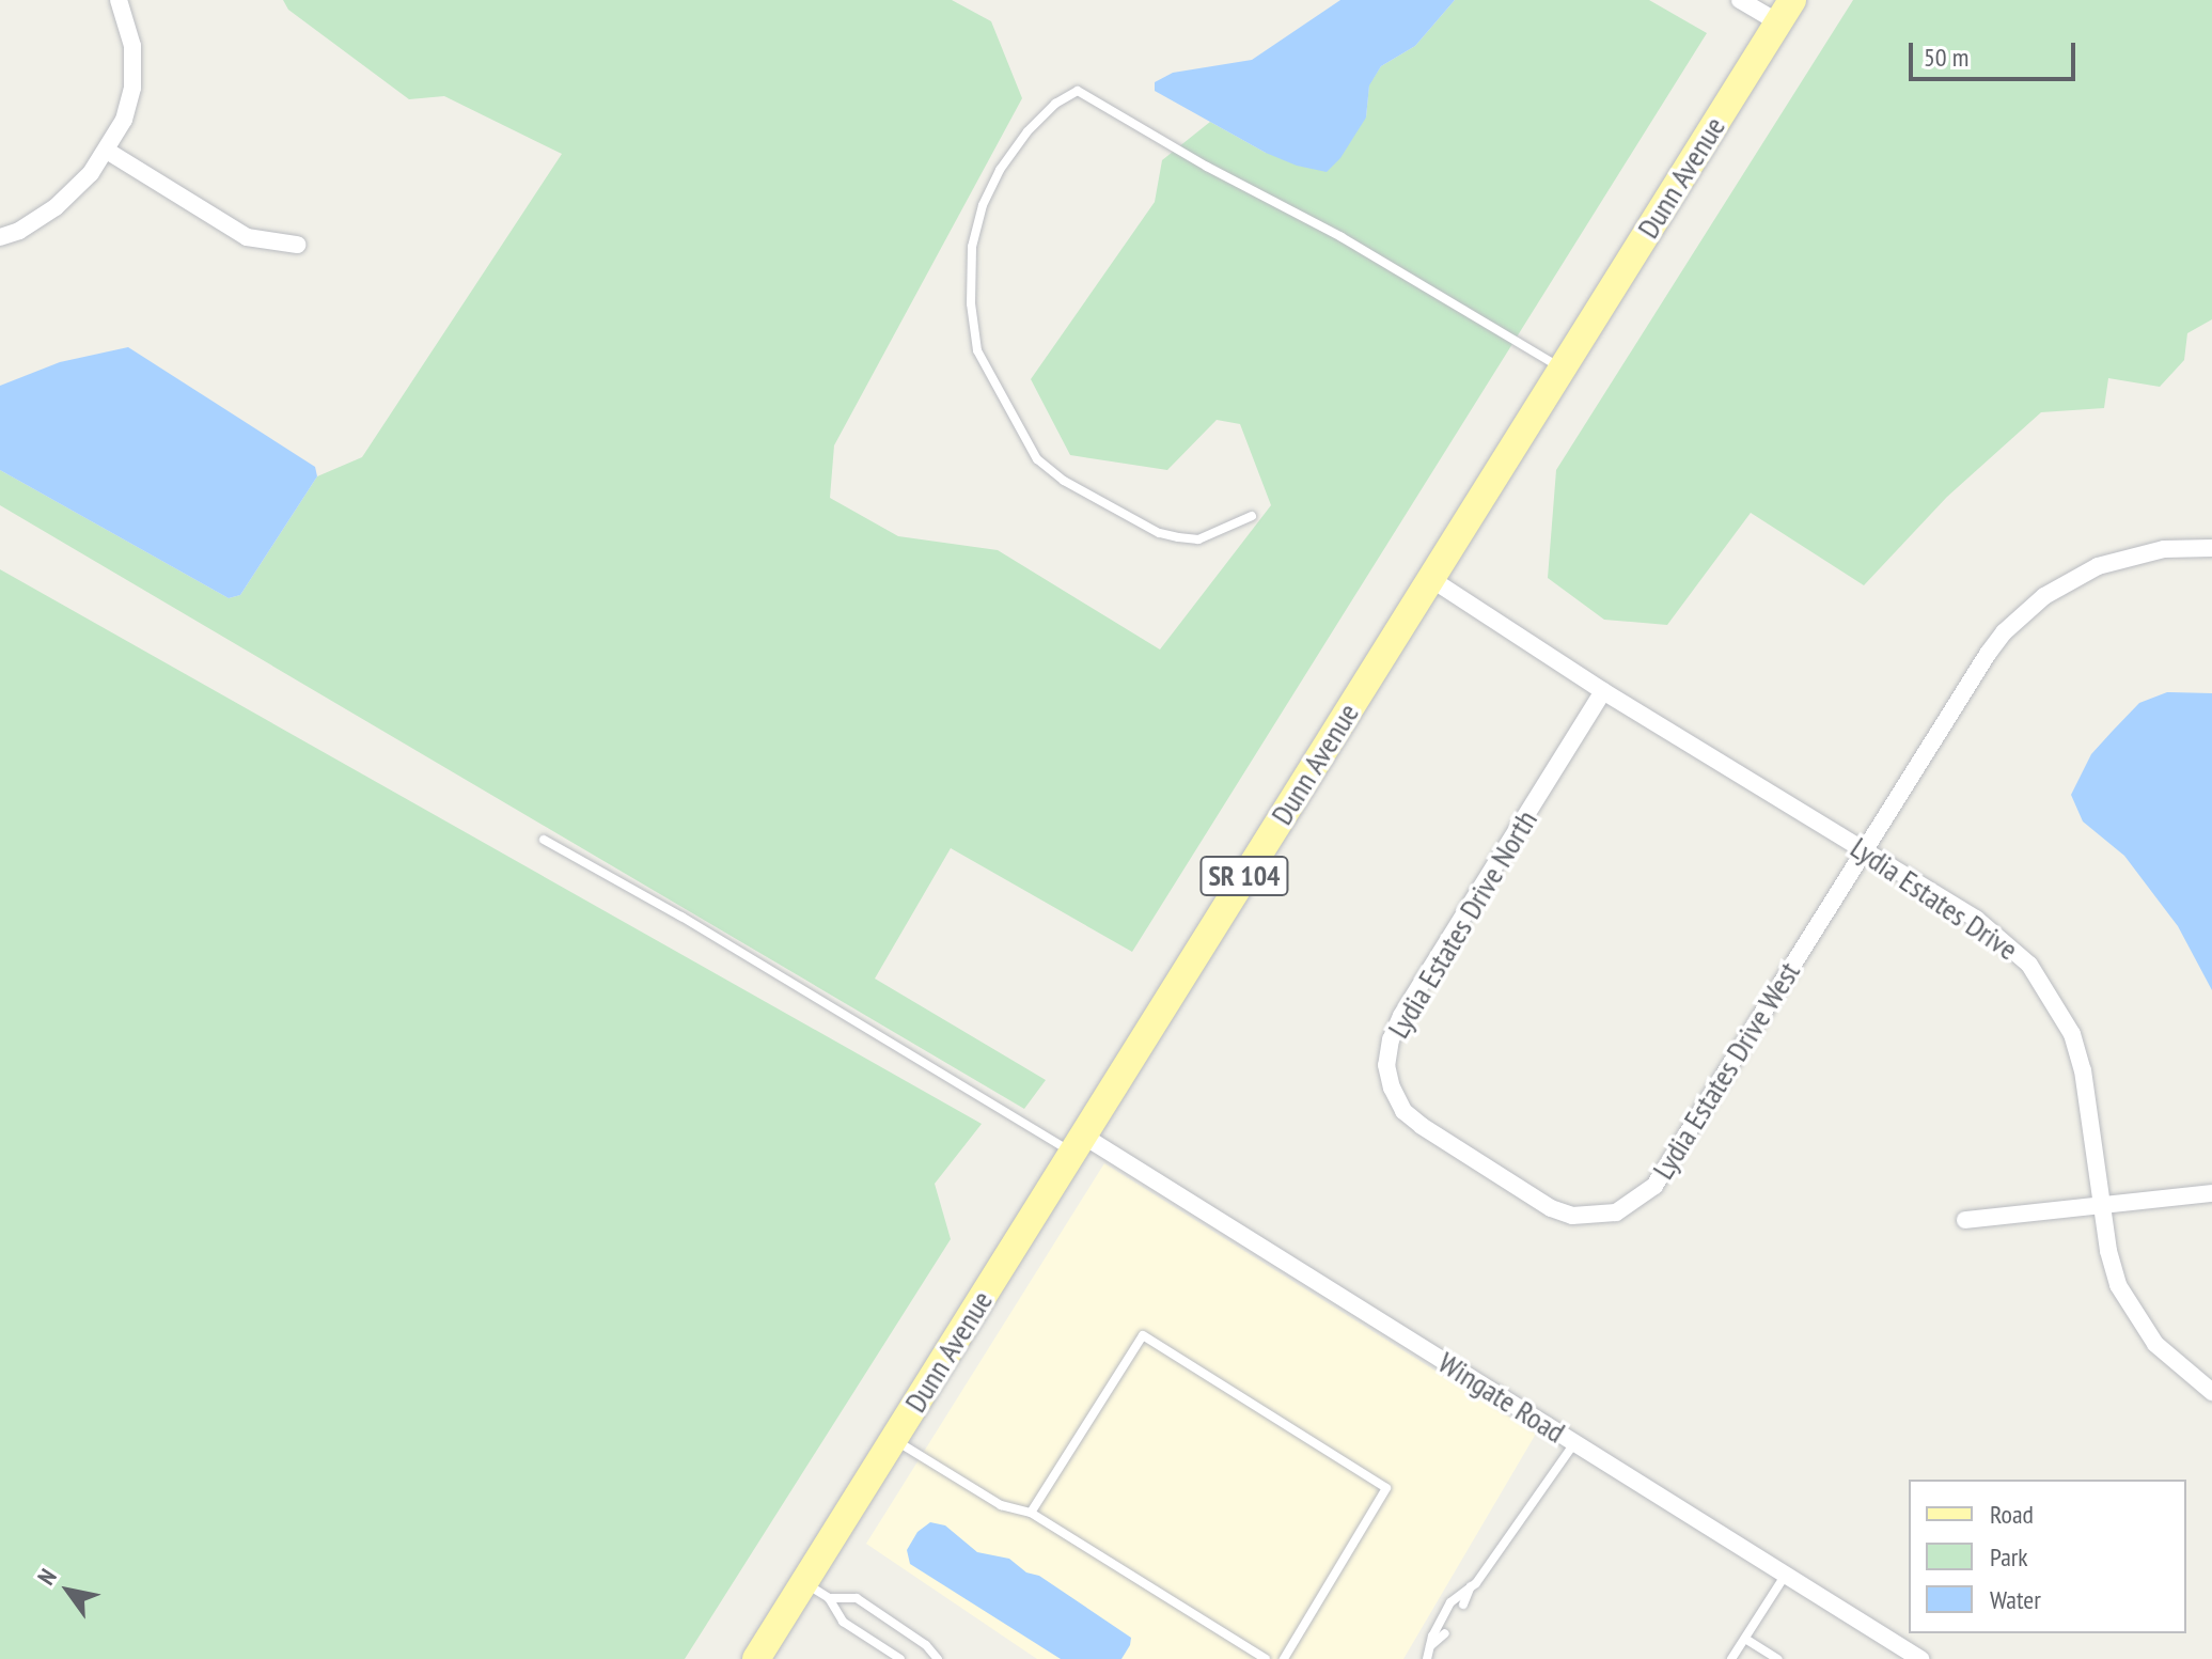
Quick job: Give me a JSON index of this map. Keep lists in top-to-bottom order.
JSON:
{
  "streets": {
    "main road": ["Dunn Avenue", "SR 104"],
    "street": [
      "Lydia Estates Drive",
      "Lydia Estates Drive North",
      "Lydia Estates Drive West",
      "Wingate Road"
    ]
  },
  "crossings": [
    ["Dunn Avenue", "Lydia Estates Drive"],
    ["Dunn Avenue", "Wingate Road"],
    ["Lydia Estates Drive", "Lydia Estates Drive North"],
    ["Lydia Estates Drive", "Lydia Estates Drive West"],
    ["Lydia Estates Drive North", "Lydia Estates Drive West"]
  ],
  "legend": ["Road", "Park", "Water"],
  "scale_bar": "50 m",
  "north": "top left"
}
